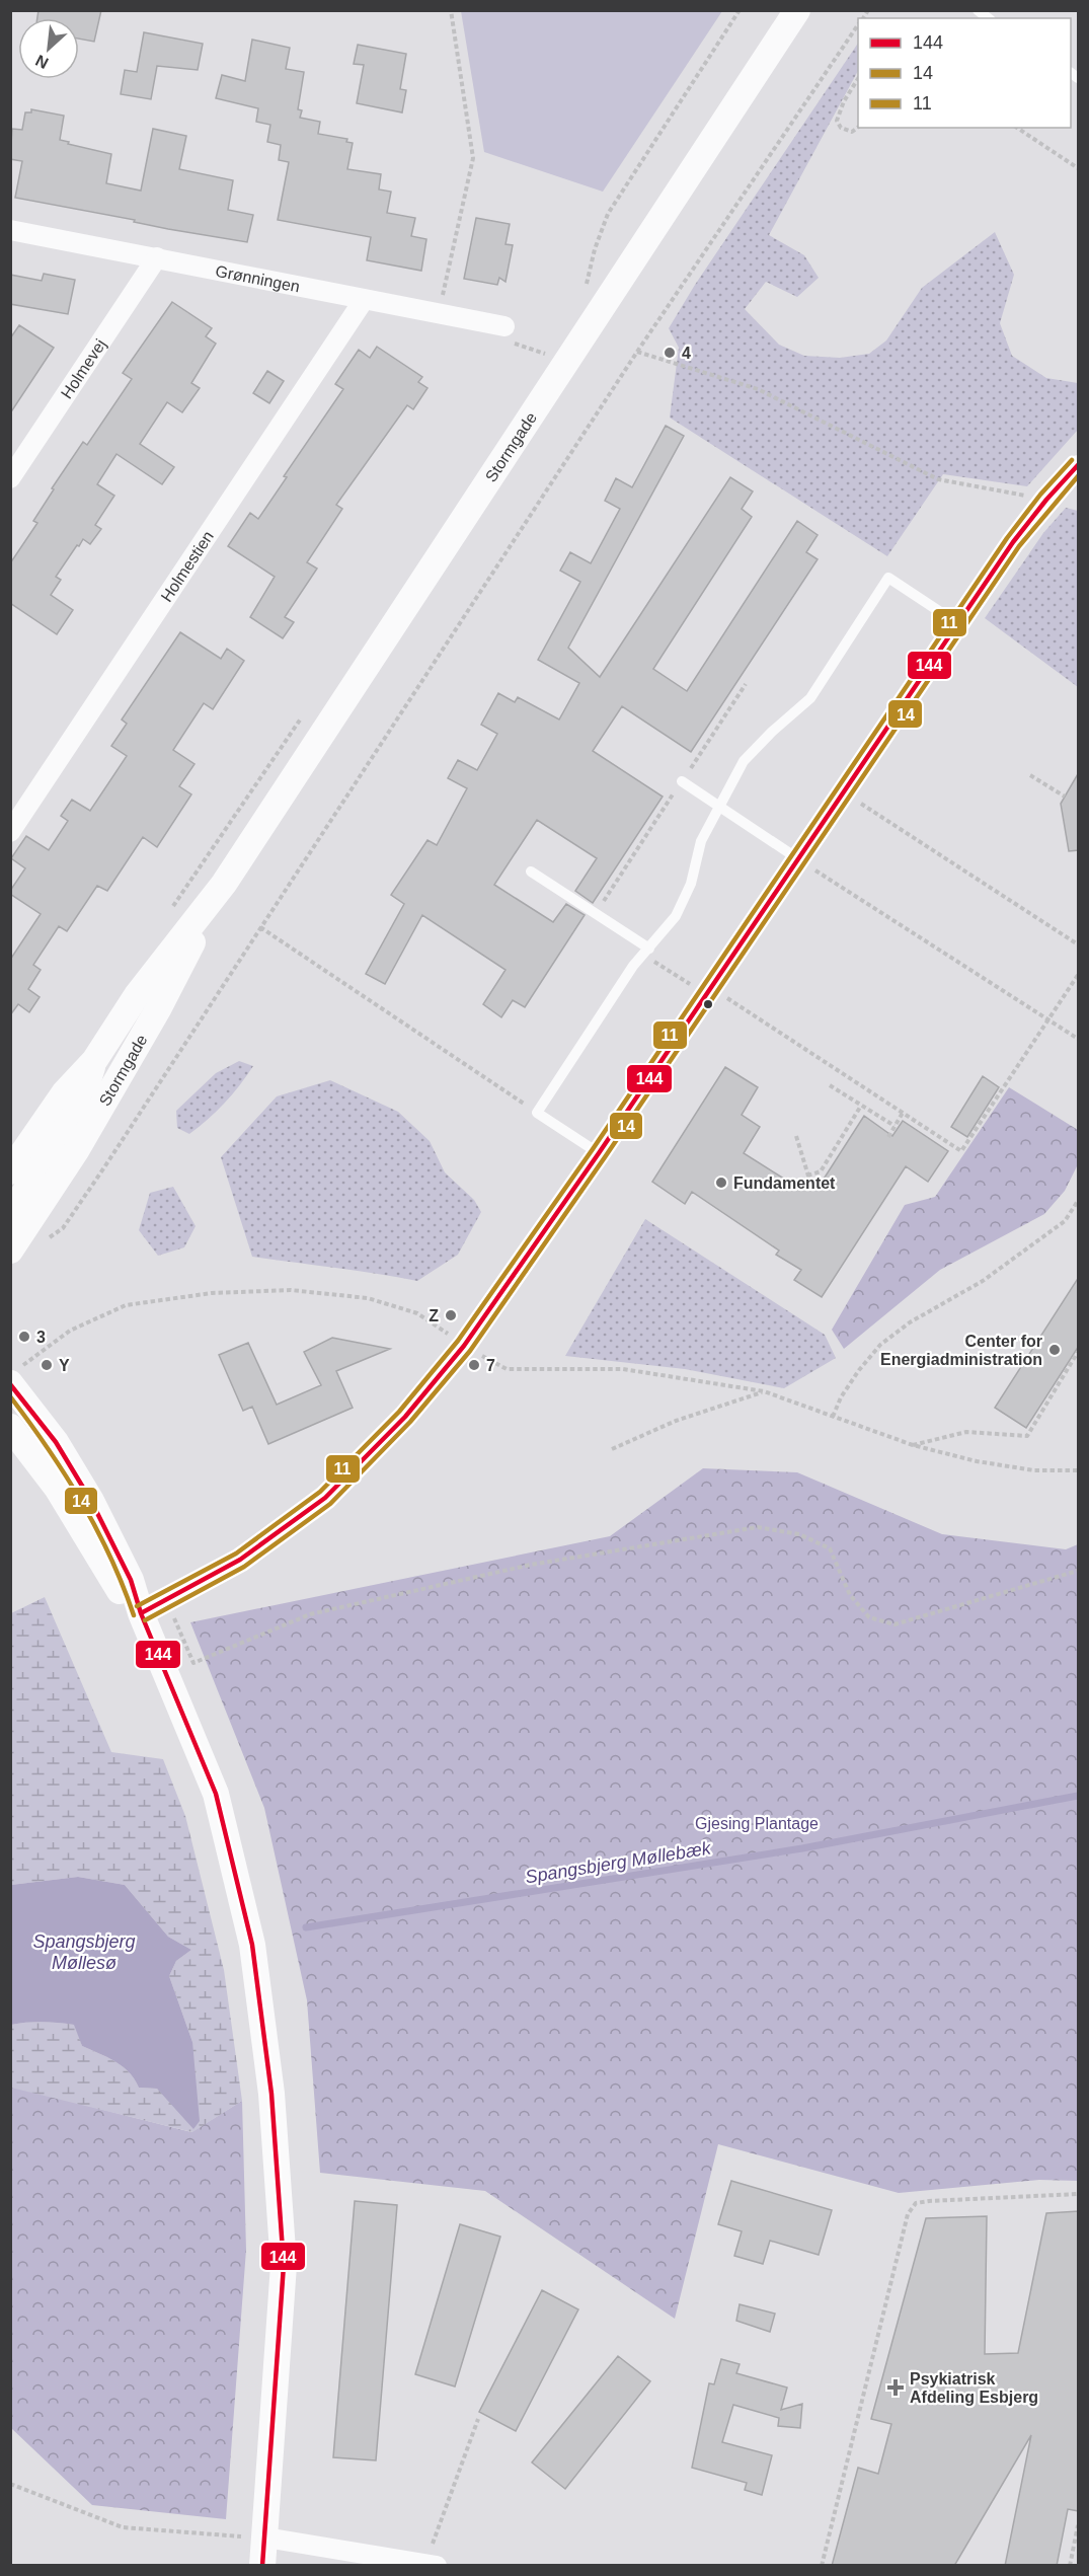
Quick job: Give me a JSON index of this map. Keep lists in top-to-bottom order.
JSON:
{
  "streets": {
    "street": [
      "Grønningen",
      "Holmevej",
      "Stormgade",
      "Holmestien"
    ]
  },
  "crossings": [
    ["Grønningen", "Holmevej"],
    ["Grønningen", "Holmestien"]
  ],
  "water": ["Spangsbjerg Møllebæk", "Spangsbjerg Møllesø"],
  "parks": ["Gjesing Plantage"],
  "places": {
    "other": [
      "4",
      "Fundamentet",
      "Z",
      "3",
      "Center for Energiadministration",
      "Y",
      "7"
    ],
    "health": ["Psykiatrisk Afdeling Esbjerg"]
  },
  "lines": ["transit line 11", "transit line 144", "transit line 14"],
  "legend": ["144", "14", "11"],
  "north": "bottom left"
}
